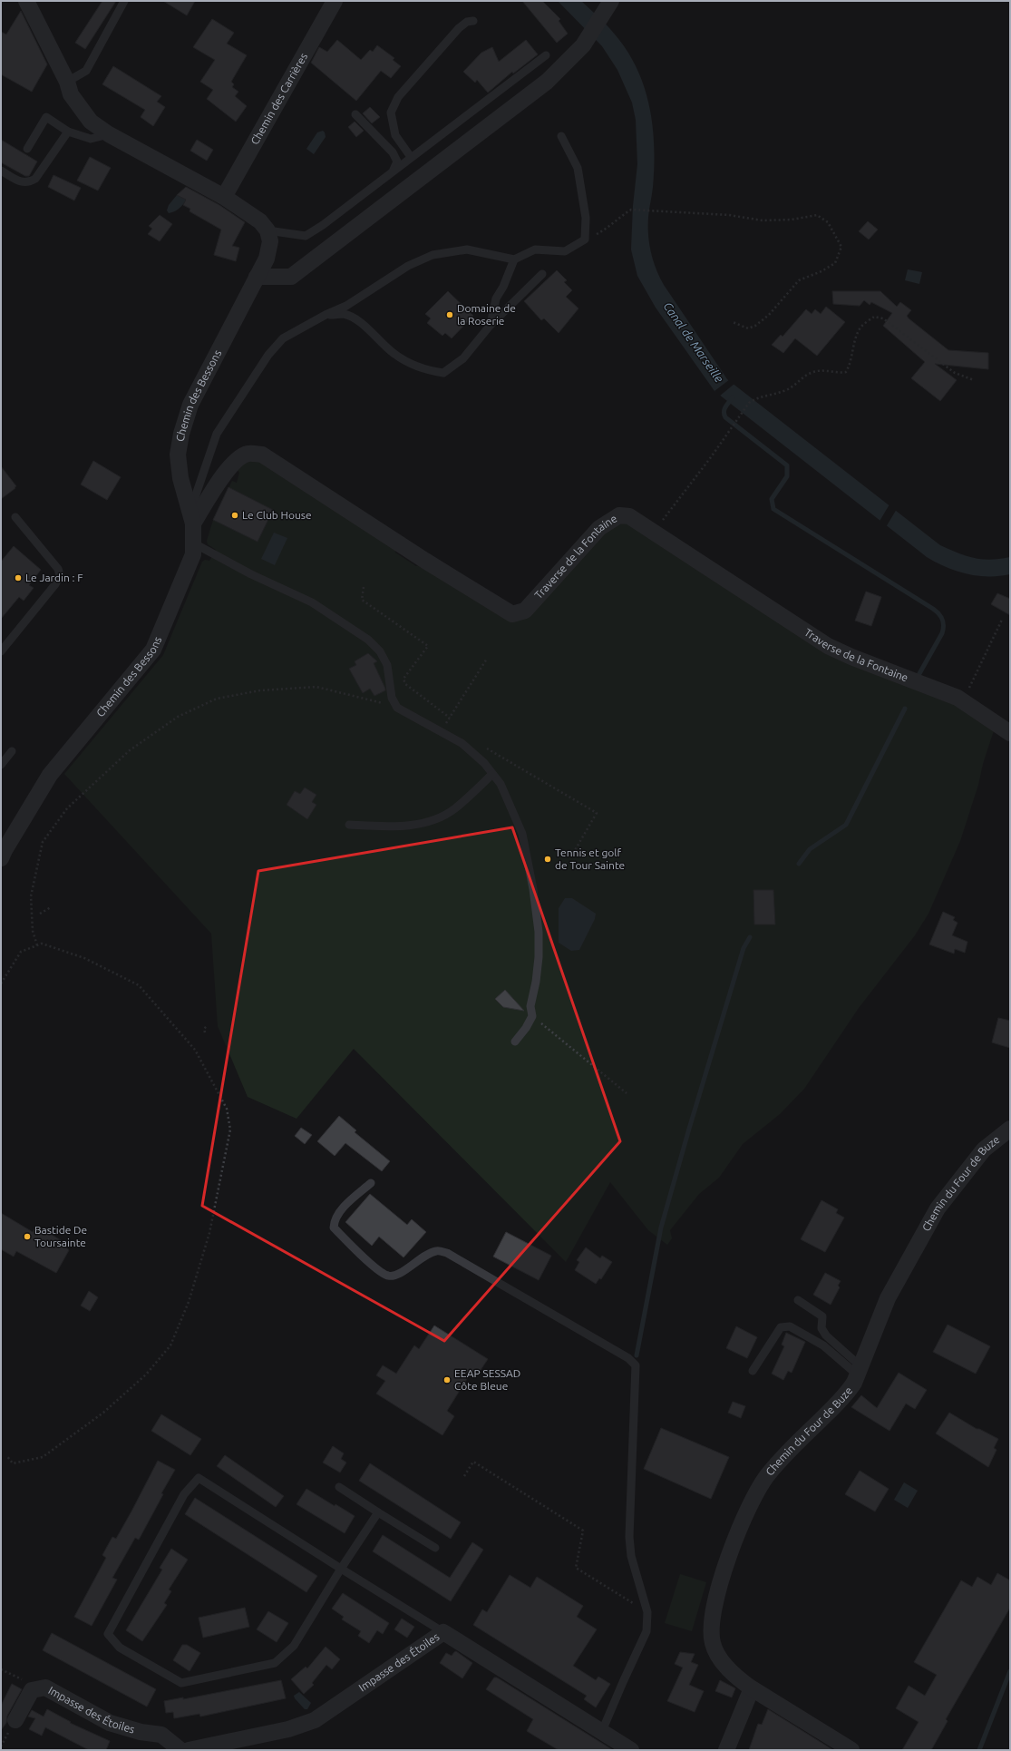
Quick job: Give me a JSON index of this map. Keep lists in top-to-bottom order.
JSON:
{
  "streets": {
    "street": [
      "Chemin des Carrières",
      "Chemin des Bessons",
      "Traverse de la Fontaine",
      "Chemin du Four de Buze",
      "Impasse des Étoiles"
    ]
  },
  "crossings": [
    ["Chemin des Bessons", "Traverse de la Fontaine"]
  ],
  "water": ["Canal de Marseille"],
  "places": [
    "Domaine de la Roserie",
    "Le Club House",
    "Le Jardin : F",
    "Tennis et golf de Tour Sainte",
    "Bastide De Toursainte",
    "EEAP SESSAD Côte Bleue"
  ]
}
